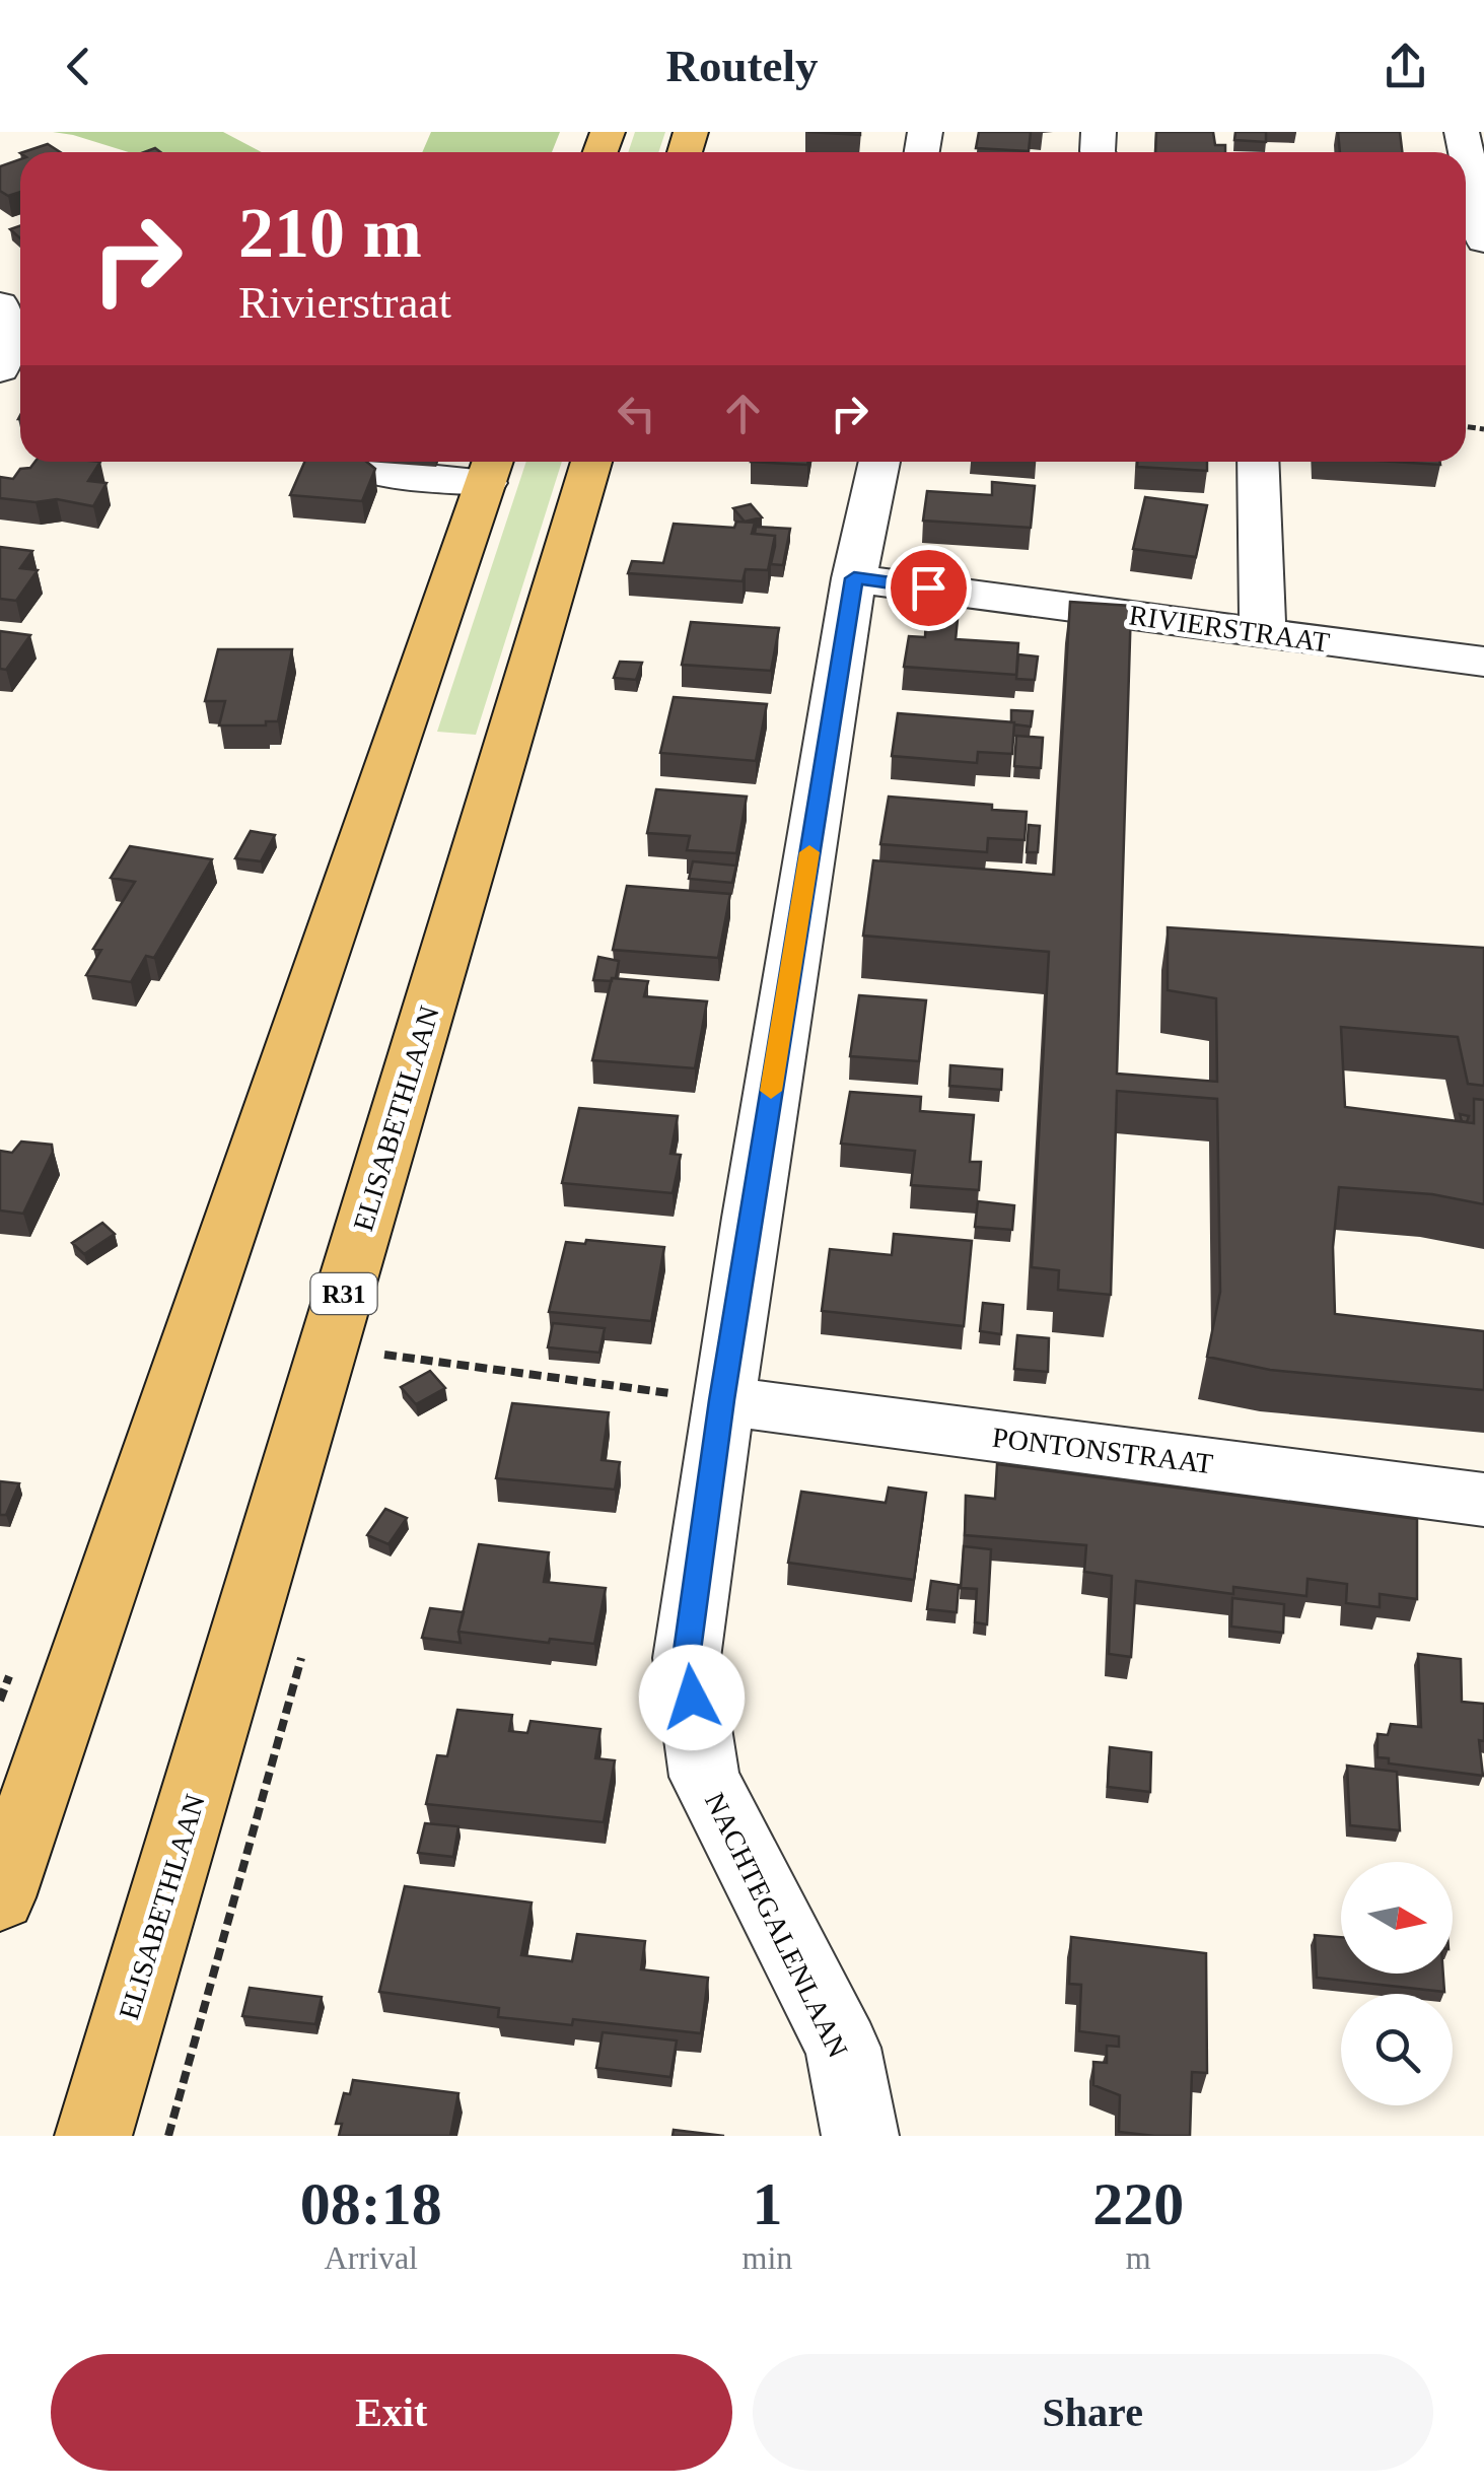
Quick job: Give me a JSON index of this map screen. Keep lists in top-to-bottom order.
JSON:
{
  "streets": {
    "main road": ["ELISABETHLAAN", "R31"],
    "street": ["RIVIERSTRAAT", "PONTONSTRAAT", "NACHTEGALENLAAN"]
  },
  "crossings": [
    ["RIVIERSTRAAT", "NACHTEGALENLAAN"],
    ["PONTONSTRAAT", "NACHTEGALENLAAN"]
  ],
  "north": "right",
  "page": {
    "header": "Routely",
    "turn": ["210 m", "Rivierstraat"],
    "eta": [
      "08:18",
      "Arrival",
      "1",
      "min",
      "220",
      "m"
    ],
    "buttons": ["Exit", "Share"]
  }
}
